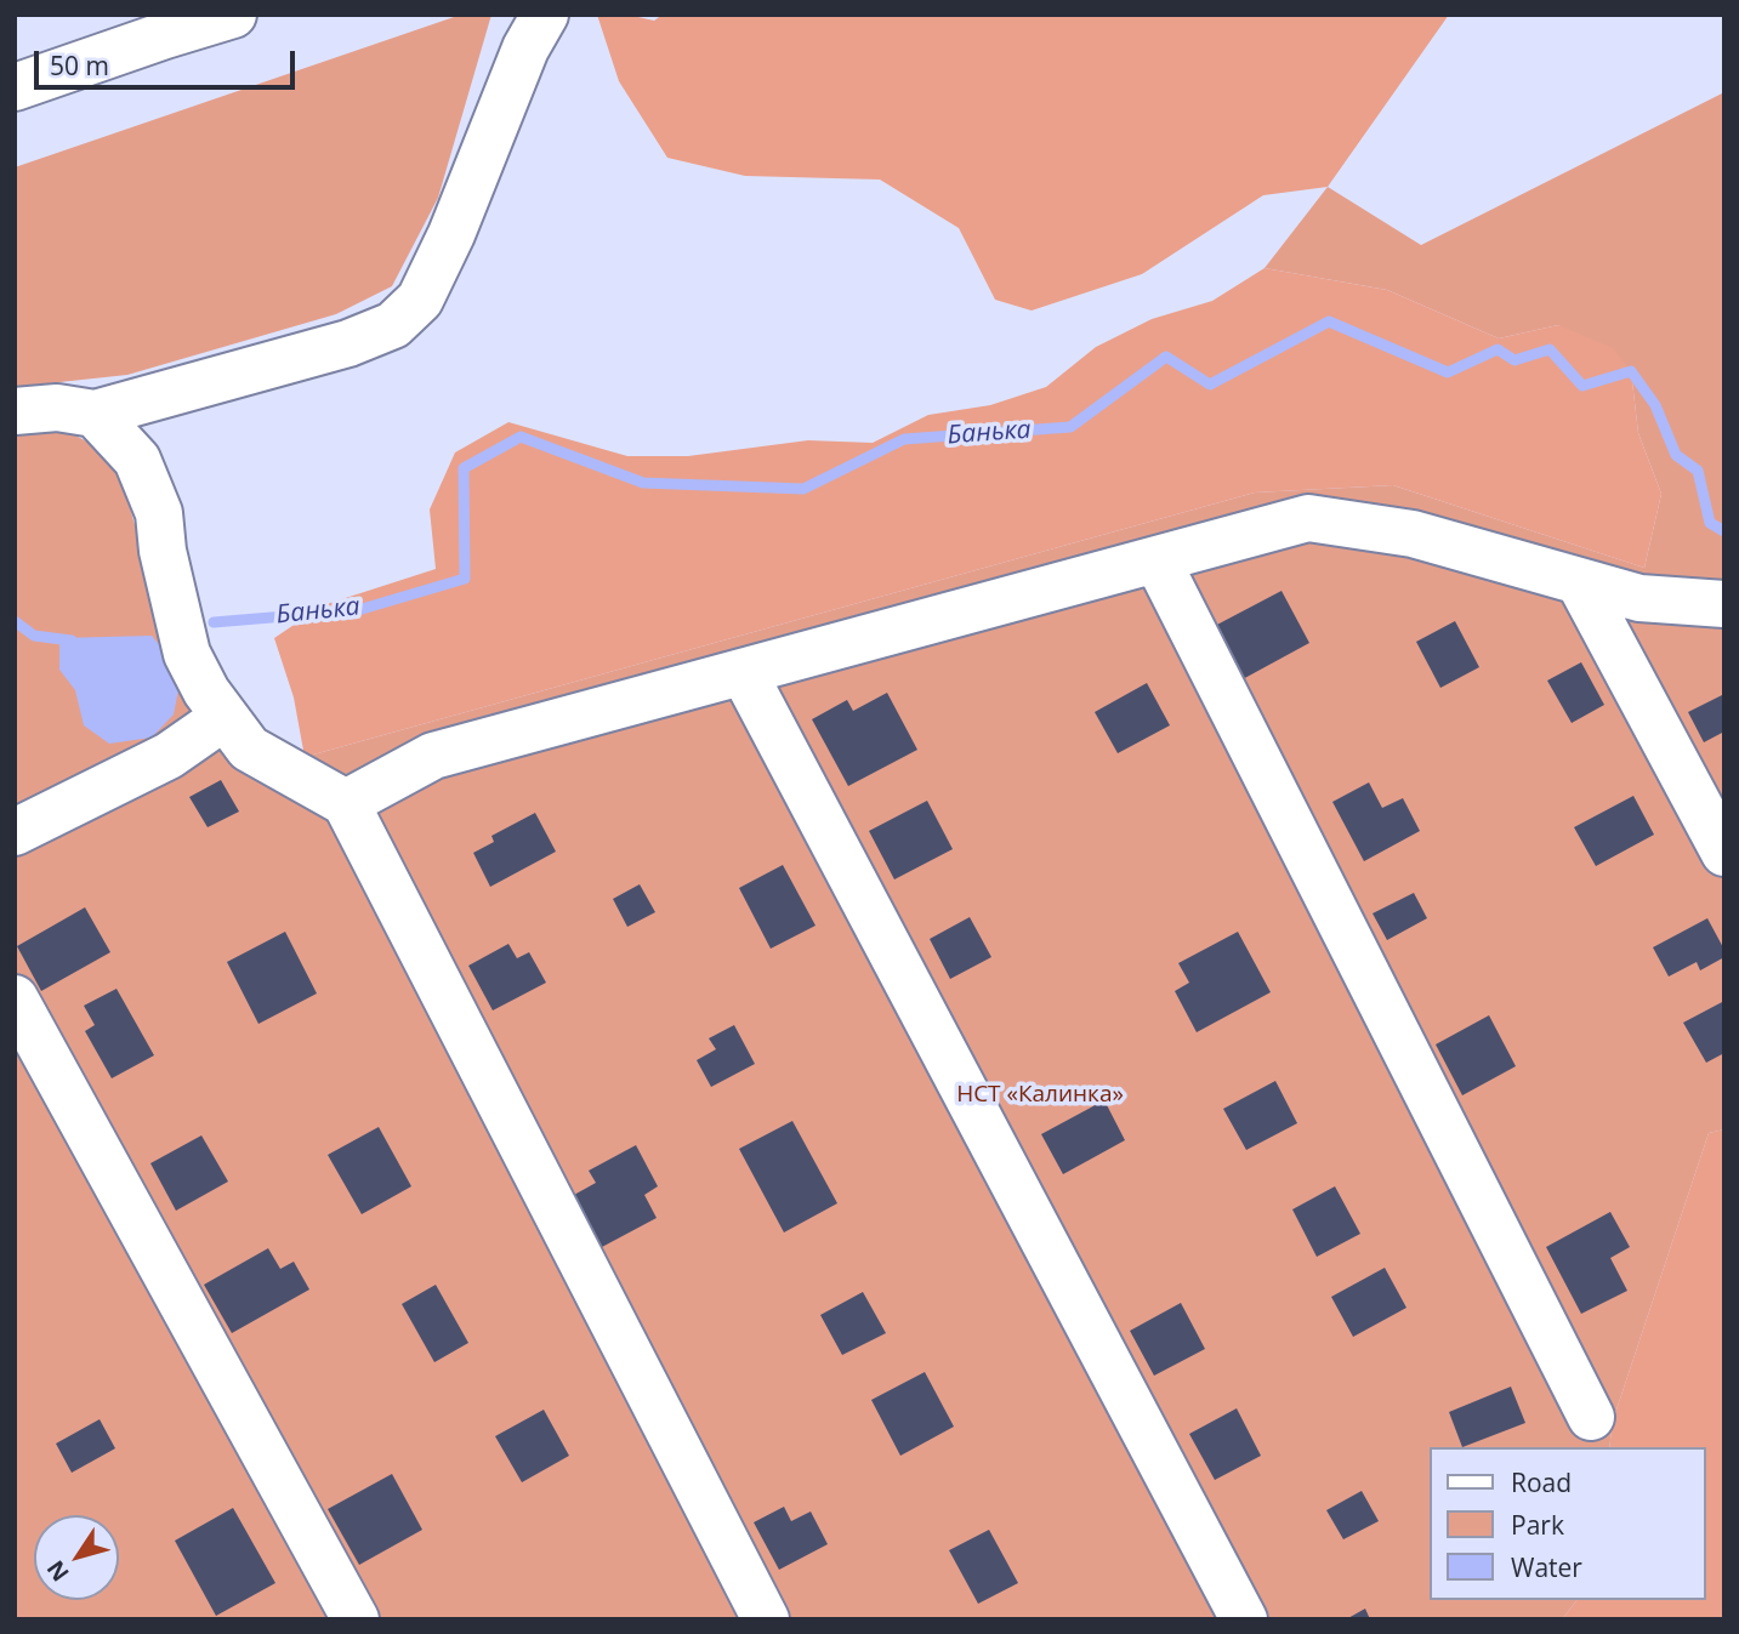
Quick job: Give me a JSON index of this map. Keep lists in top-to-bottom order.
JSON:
{
  "water": ["Банька"],
  "parks": ["НСТ «Калинка»"],
  "legend": ["Road", "Park", "Water"],
  "scale_bar": "50 m",
  "north": "bottom left"
}
